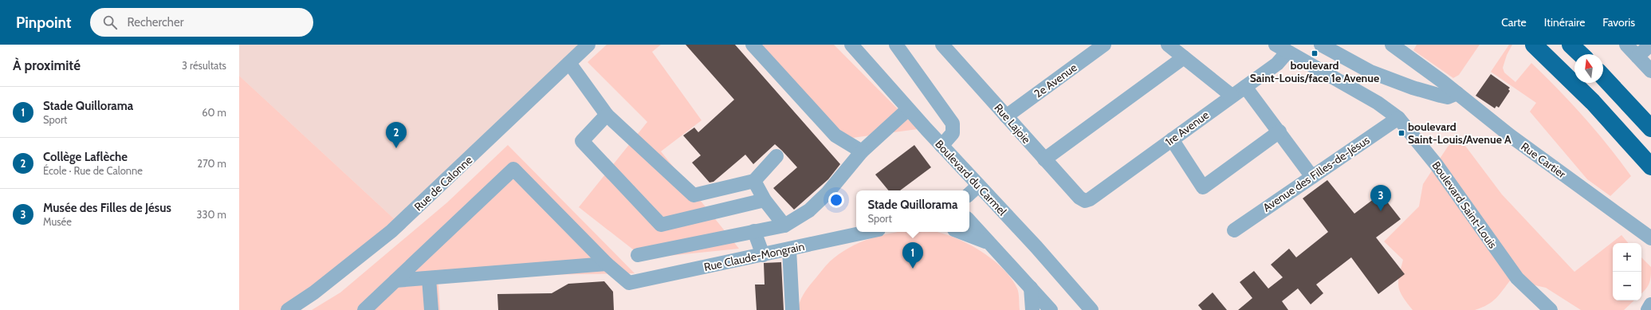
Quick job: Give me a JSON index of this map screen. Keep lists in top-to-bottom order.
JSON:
{
  "streets": {
    "street": [
      "2e Avenue",
      "Rue Lajoie",
      "1re Avenue",
      "Rue Cartier",
      "Avenue des Filles-de-Jésus",
      "Boulevard du Carmel",
      "Rue de Calonne",
      "Boulevard Saint-Louis",
      "Rue Claude-Mongrain"
    ]
  },
  "crossings": [
    ["2e Avenue", "Rue Lajoie"],
    ["Rue Lajoie", "1re Avenue"],
    ["1re Avenue", "Boulevard Saint-Louis"],
    ["Avenue des Filles-de-Jésus", "Boulevard Saint-Louis"]
  ],
  "places": {
    "transit": ["boulevard Saint-Louis/face 1e Avenue", "boulevard Saint-Louis/Avenue A"]
  },
  "north": "top",
  "page": {
    "header": "Pinpoint",
    "search": "Rechercher",
    "nav": ["Carte", "Itinéraire", "Favoris"],
    "heading": ["À proximité", "3 résultats"],
    "list": [
      {
        "mark": "1",
        "name": "Stade Quillorama",
        "note": "Sport",
        "value": "60 m"
      },
      {
        "mark": "2",
        "name": "Collège Laflèche",
        "note": "École · Rue de Calonne",
        "value": "270 m"
      },
      {
        "mark": "3",
        "name": "Musée des Filles de Jésus",
        "note": "Musée",
        "value": "330 m"
      }
    ],
    "pins": ["2", "3", "1"],
    "popup": ["Stade Quillorama", "Sport"],
    "map_buttons": ["+", "−"]
  }
}
